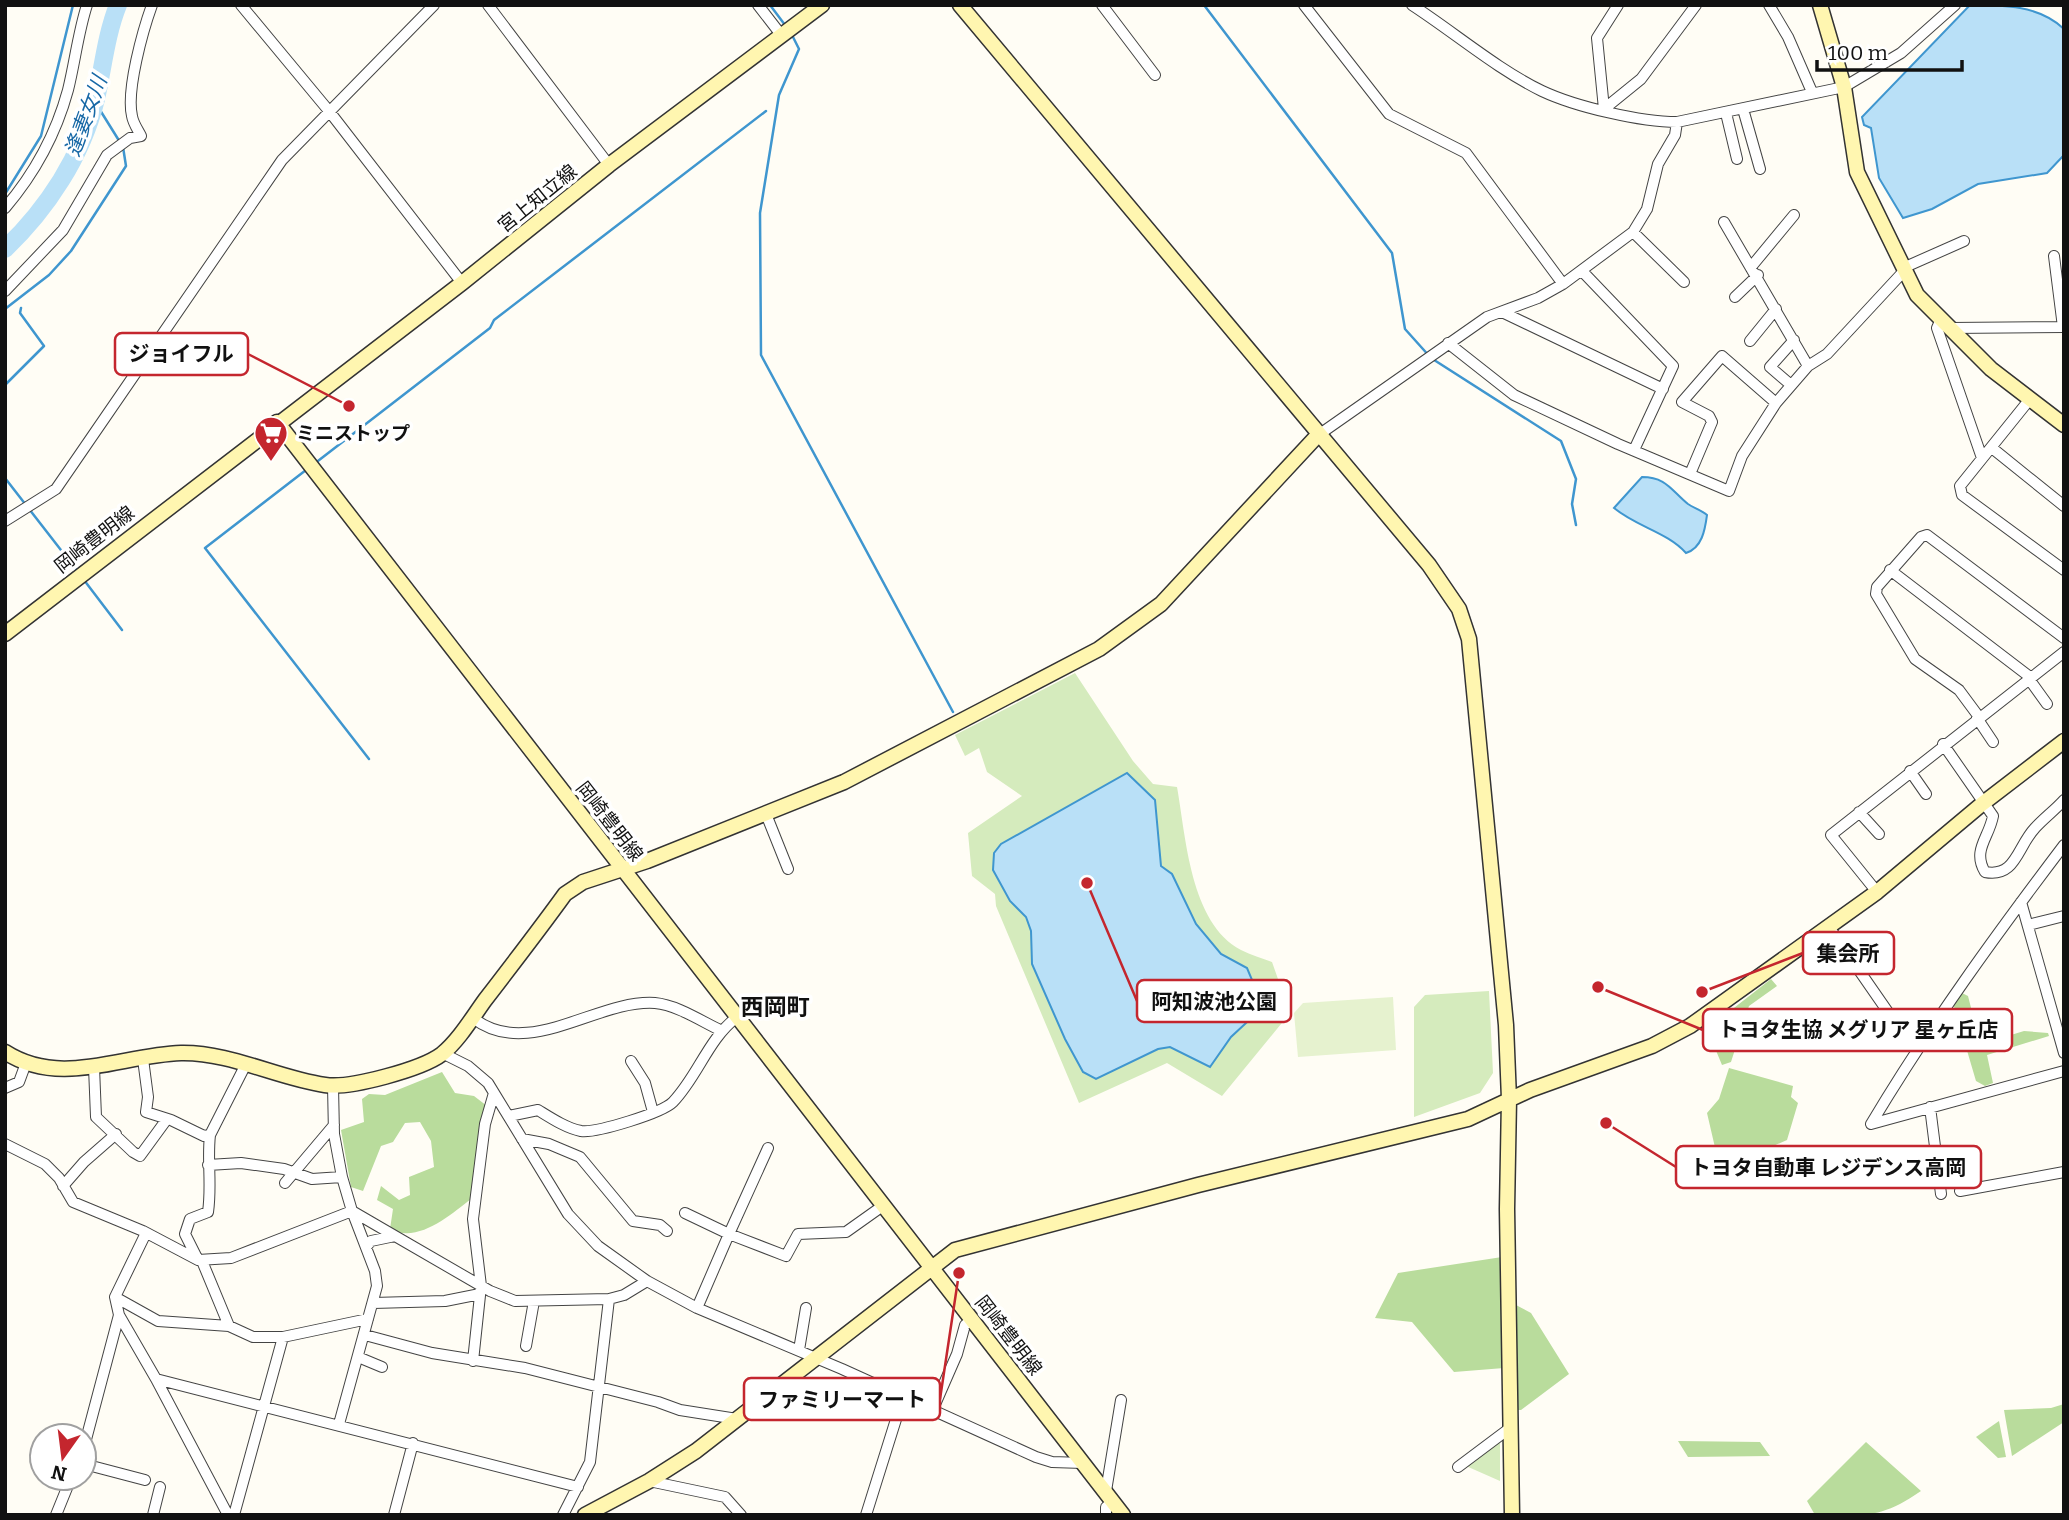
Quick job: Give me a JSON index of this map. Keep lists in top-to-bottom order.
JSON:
{
  "streets": {
    "street": ["宮上知立線", "岡崎豊明線"]
  },
  "crossings": [
    ["宮上知立線", "岡崎豊明線"]
  ],
  "districts": ["西岡町"],
  "water": ["逢妻女川"],
  "places": {
    "other": [
      "ジョイフル",
      "阿知波池公園",
      "トヨタ生協 メグリア 星ヶ丘店",
      "集会所",
      "トヨタ自動車 レジデンス高岡",
      "ファミリーマート"
    ],
    "supermarket": ["ミニストップ"]
  },
  "scale_bar": "100 m",
  "north": "bottom"
}
